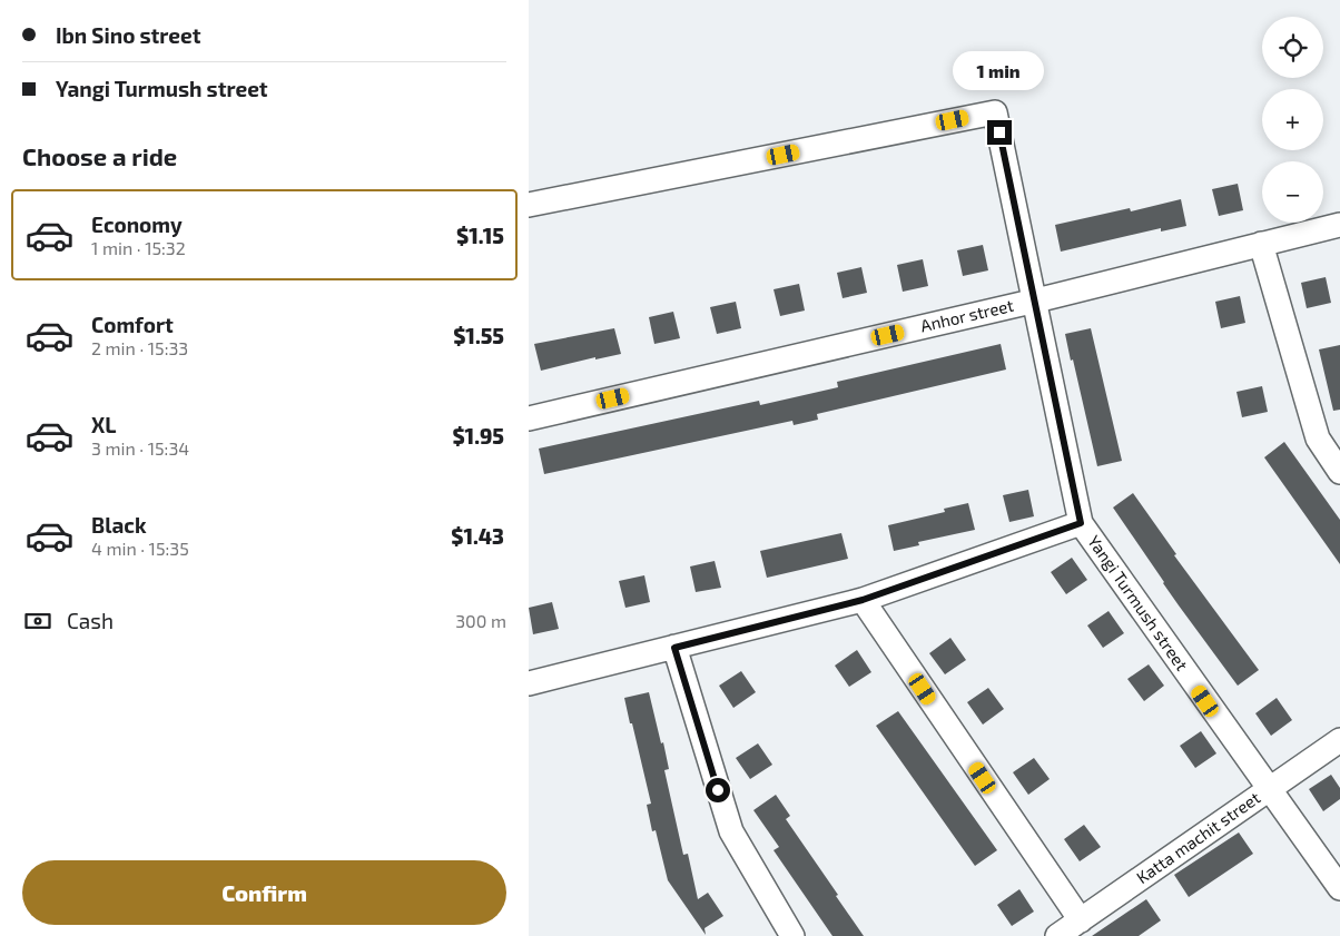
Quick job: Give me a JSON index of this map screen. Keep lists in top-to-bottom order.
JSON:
{
  "streets": {
    "street": ["Anhor street", "Yangi Turmush street", "Katta machit street"]
  },
  "crossings": [
    ["Anhor street", "Yangi Turmush street"],
    ["Yangi Turmush street", "Katta machit street"]
  ],
  "page": {
    "banner": ["Ibn Sino street", "Yangi Turmush street"],
    "map_buttons": ["+", "−"],
    "bubble": "1 min",
    "heading": "Choose a ride",
    "list": [
      {
        "name": "Economy",
        "note": "1 min · 15:32",
        "value": "$1.15"
      },
      {
        "name": "Comfort",
        "note": "2 min · 15:33",
        "value": "$1.55"
      },
      {
        "name": "XL",
        "note": "3 min · 15:34",
        "value": "$1.95"
      },
      {
        "name": "Black",
        "note": "4 min · 15:35",
        "value": "$1.43"
      }
    ],
    "pay": ["Cash", "300 m"],
    "buttons": "Confirm"
  }
}
